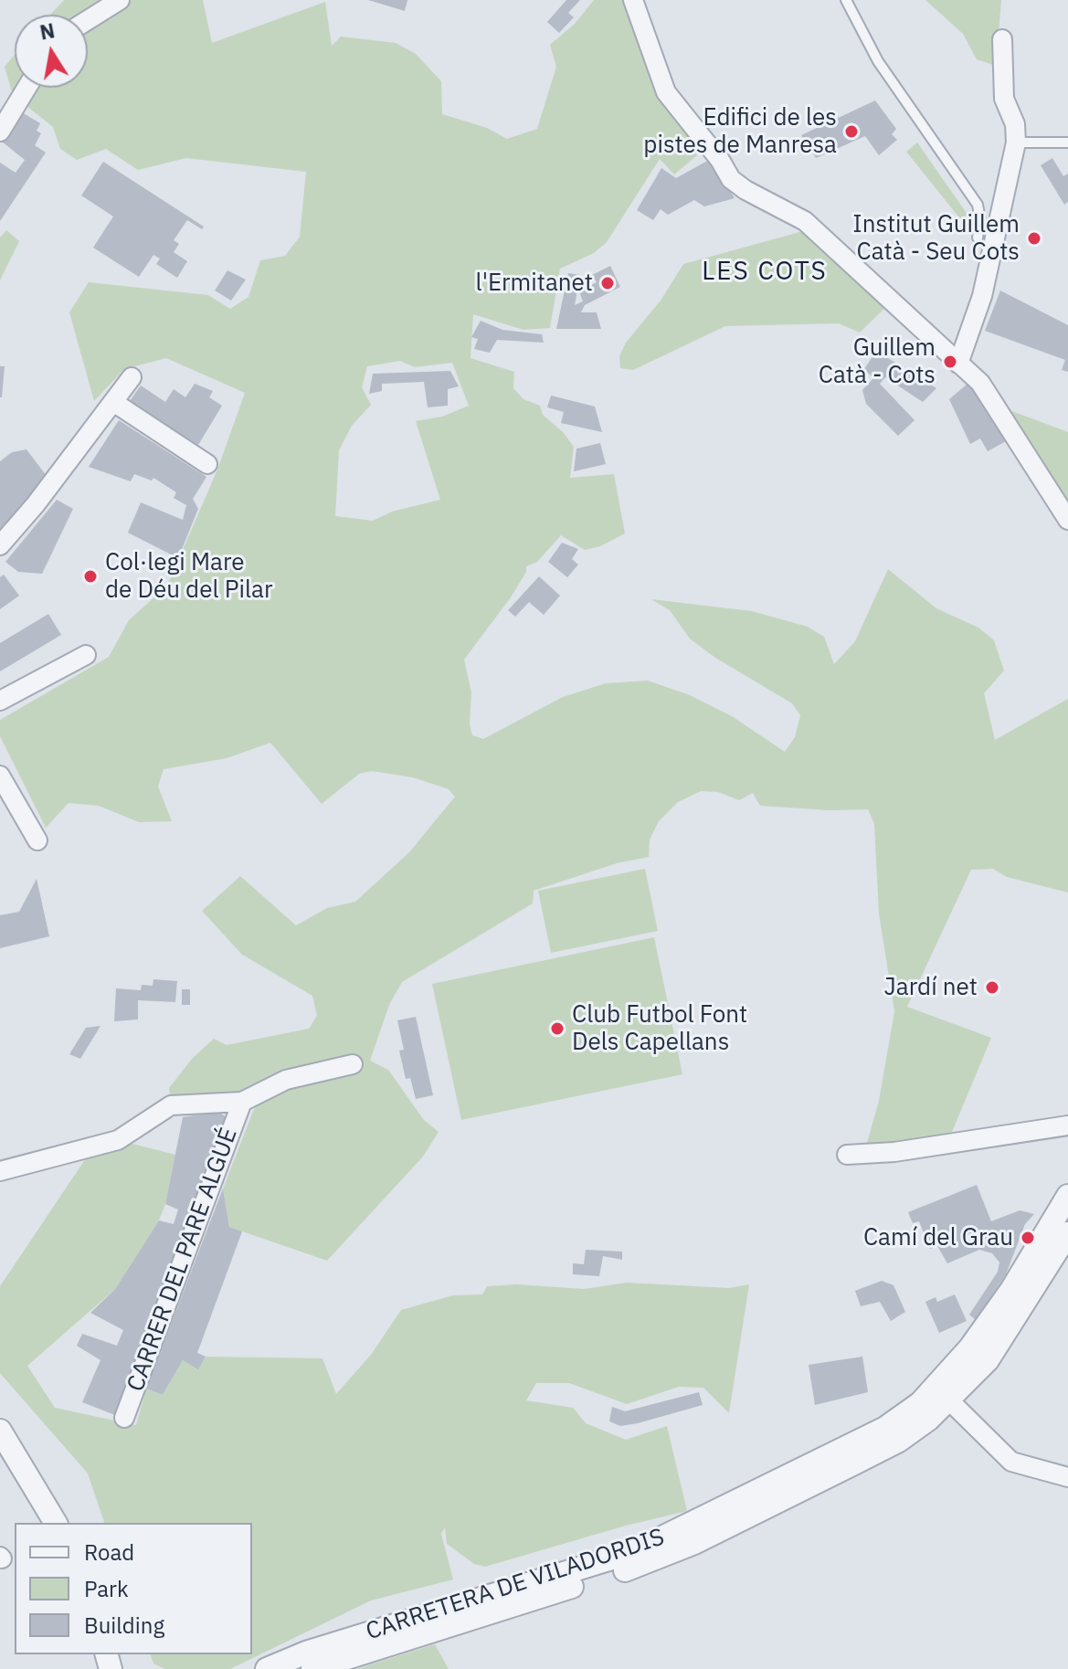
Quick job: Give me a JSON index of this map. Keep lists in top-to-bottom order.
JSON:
{
  "streets": {
    "street": ["CARRER DEL PARE ALGUÉ", "CARRETERA DE VILADORDIS"]
  },
  "districts": ["LES COTS"],
  "places": [
    "Edifici de les pistes de Manresa",
    "Institut Guillem Catà - Seu Cots",
    "l'Ermitanet",
    "Guillem Catà - Cots",
    "Col·legi Mare de Déu del Pilar",
    "Jardí net",
    "Club Futbol Font Dels Capellans",
    "Camí del Grau"
  ],
  "legend": ["Road", "Park", "Building"],
  "north": "top"
}
